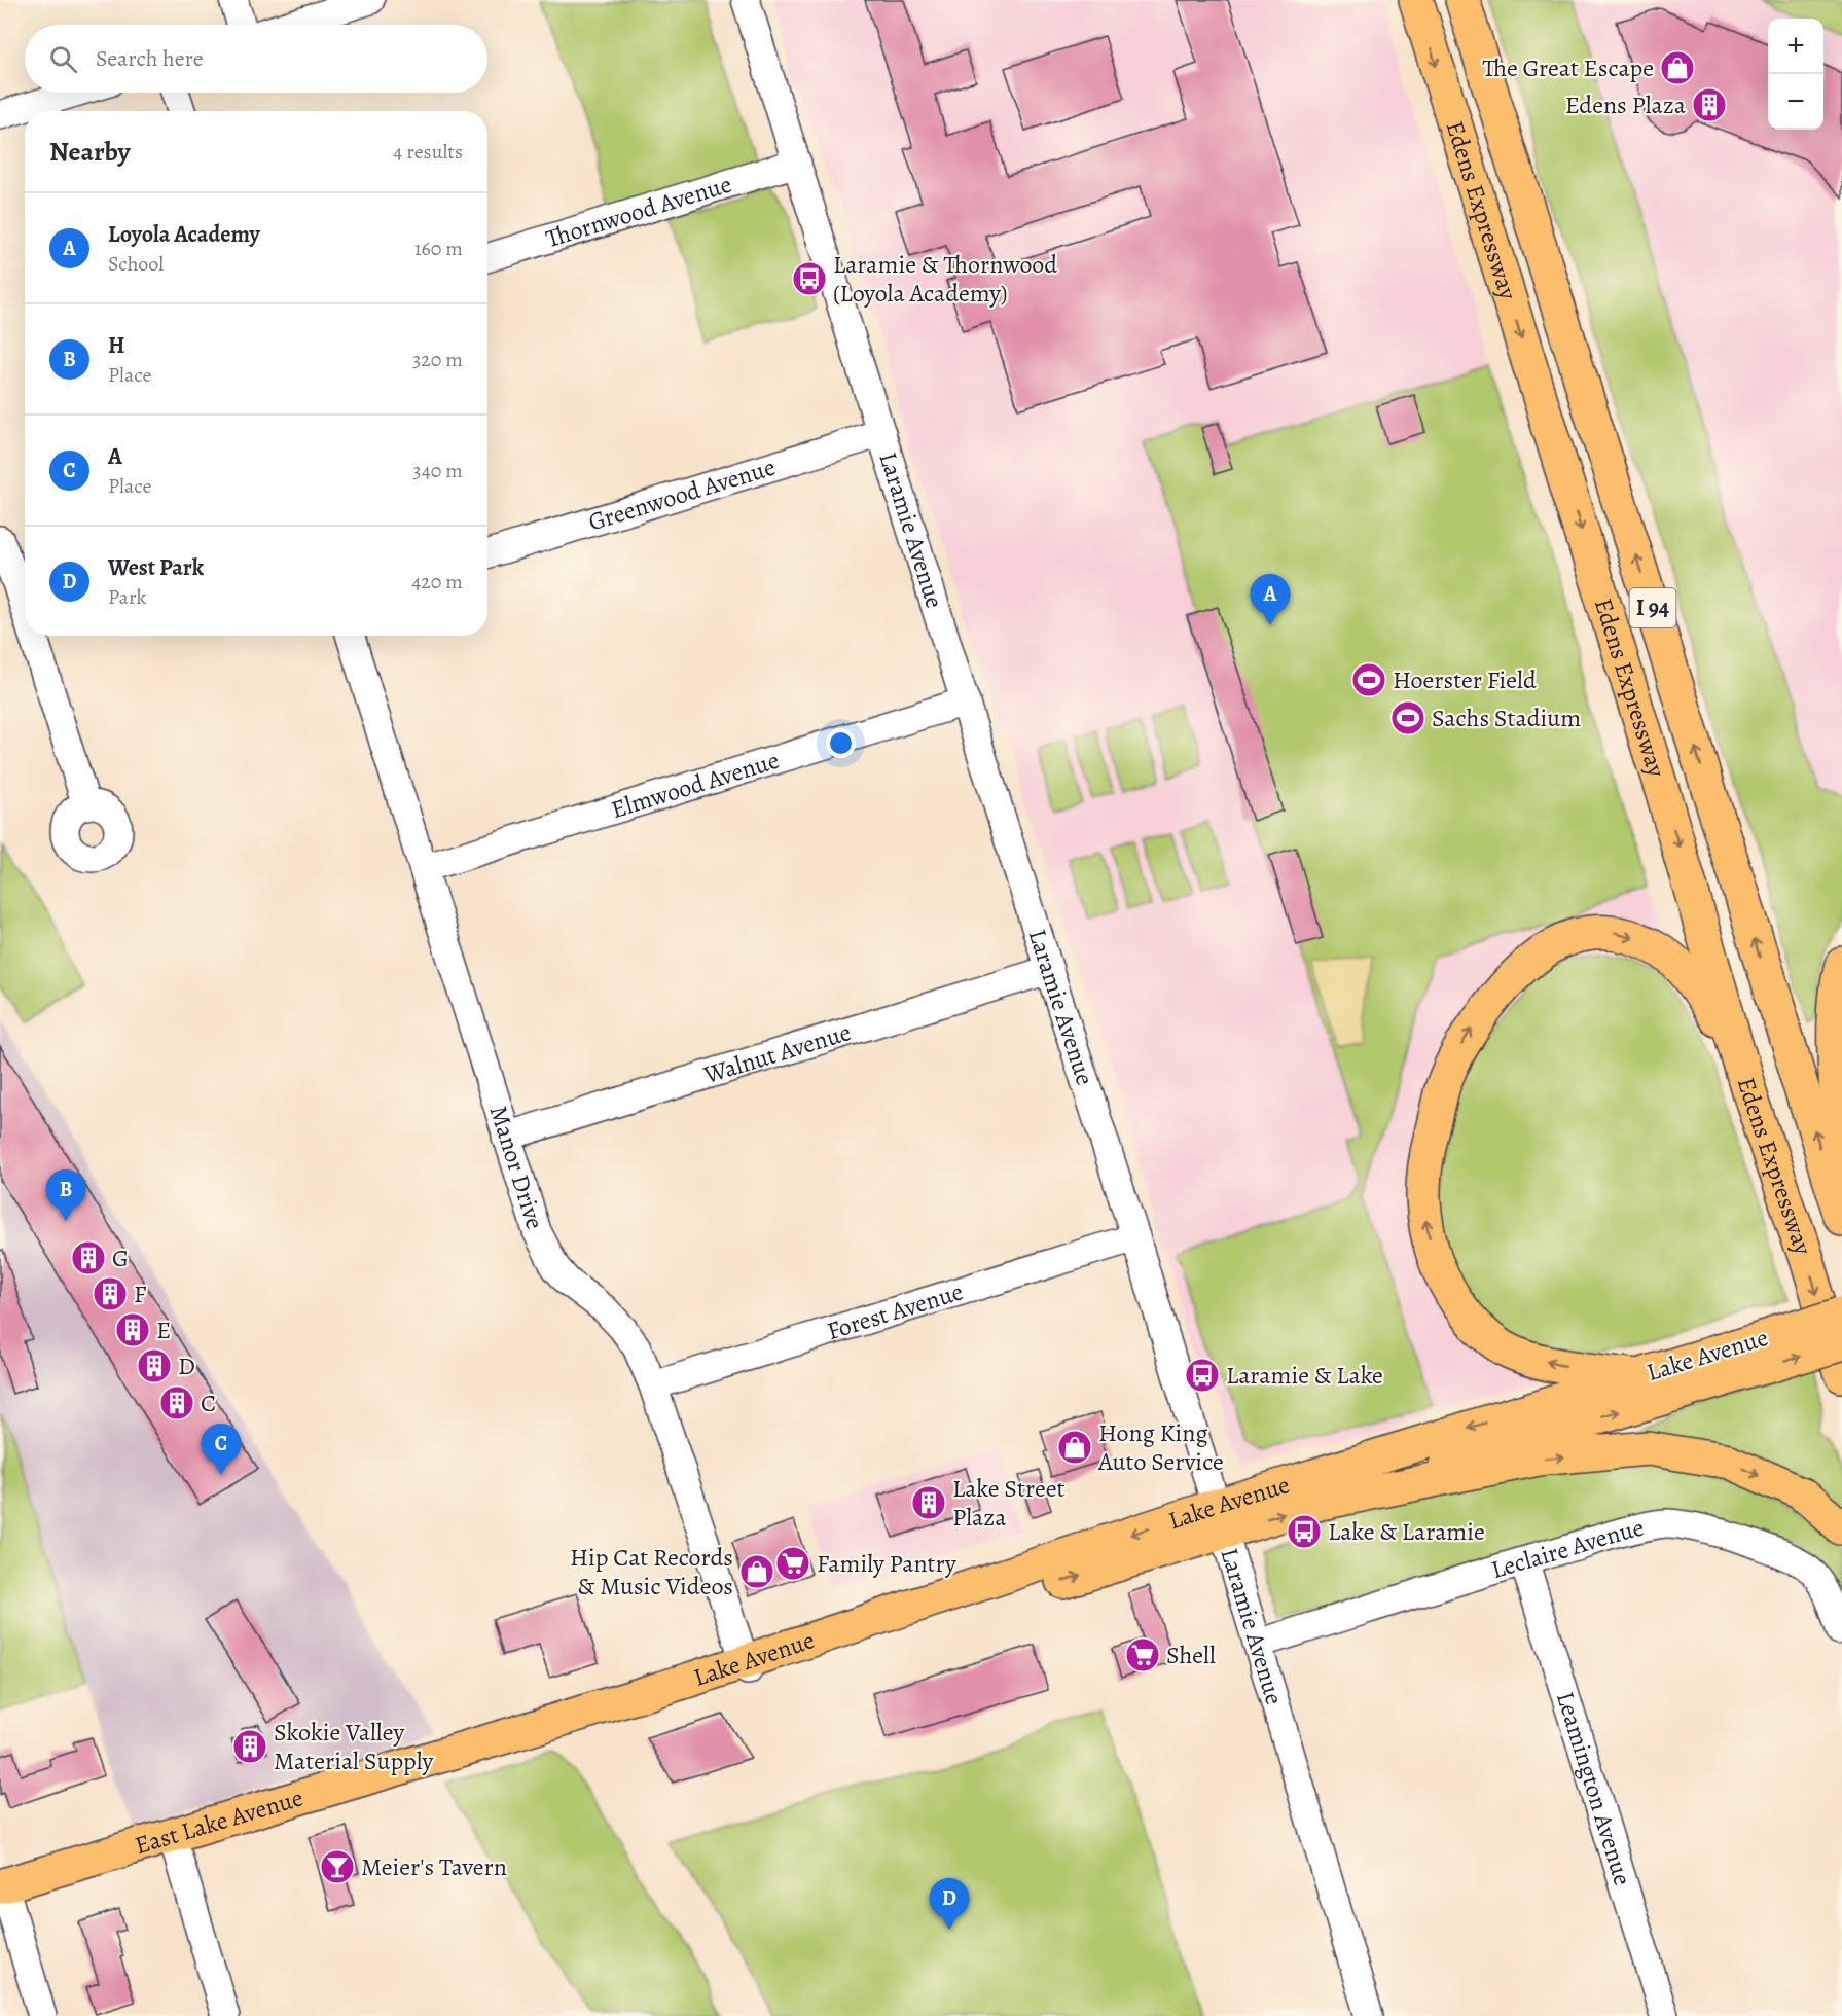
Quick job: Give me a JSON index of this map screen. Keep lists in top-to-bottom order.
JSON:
{
  "streets": {
    "main road": [
      "Edens Expressway",
      "I 94",
      "Lake Avenue",
      "East Lake Avenue"
    ],
    "street": [
      "Thornwood Avenue",
      "Greenwood Avenue",
      "Laramie Avenue",
      "Elmwood Avenue",
      "Walnut Avenue",
      "Manor Drive",
      "Forest Avenue",
      "Leclaire Avenue",
      "Leamington Avenue"
    ]
  },
  "crossings": [
    ["Thornwood Avenue", "Laramie Avenue"],
    ["Greenwood Avenue", "Laramie Avenue"],
    ["Laramie Avenue", "Elmwood Avenue"],
    ["Laramie Avenue", "Walnut Avenue"],
    ["Laramie Avenue", "Forest Avenue"],
    ["Laramie Avenue", "Lake Avenue"],
    ["Laramie Avenue", "Leclaire Avenue"],
    ["Elmwood Avenue", "Manor Drive"],
    ["Walnut Avenue", "Manor Drive"],
    ["Manor Drive", "Forest Avenue"],
    ["Manor Drive", "Lake Avenue"],
    ["Lake Avenue", "East Lake Avenue"],
    ["Leclaire Avenue", "Leamington Avenue"]
  ],
  "places": {
    "shop": ["The Great Escape", "Hong King Auto Service", "Hip Cat Records & Music Videos"],
    "building": [
      "Edens Plaza",
      "G",
      "F",
      "E",
      "D",
      "C",
      "Lake Street Plaza",
      "Skokie Valley Material Supply"
    ],
    "bus stop": ["Laramie & Thornwood (Loyola Academy)", "Laramie & Lake", "Lake & Laramie"],
    "sports": ["Hoerster Field", "Sachs Stadium"],
    "supermarket": ["Family Pantry", "Shell"],
    "bar": ["Meier's Tavern"]
  },
  "page": {
    "map_buttons": ["+", "−"],
    "search": "Search here",
    "heading": ["Nearby", "4 results"],
    "list": [
      {
        "mark": "A",
        "name": "Loyola Academy",
        "note": "School",
        "value": "160 m"
      },
      {
        "mark": "B",
        "name": "H",
        "note": "Place",
        "value": "320 m"
      },
      {
        "mark": "C",
        "name": "A",
        "note": "Place",
        "value": "340 m"
      },
      {
        "mark": "D",
        "name": "West Park",
        "note": "Park",
        "value": "420 m"
      }
    ],
    "pins": [
      "A",
      "B",
      "C",
      "D"
    ]
  }
}
